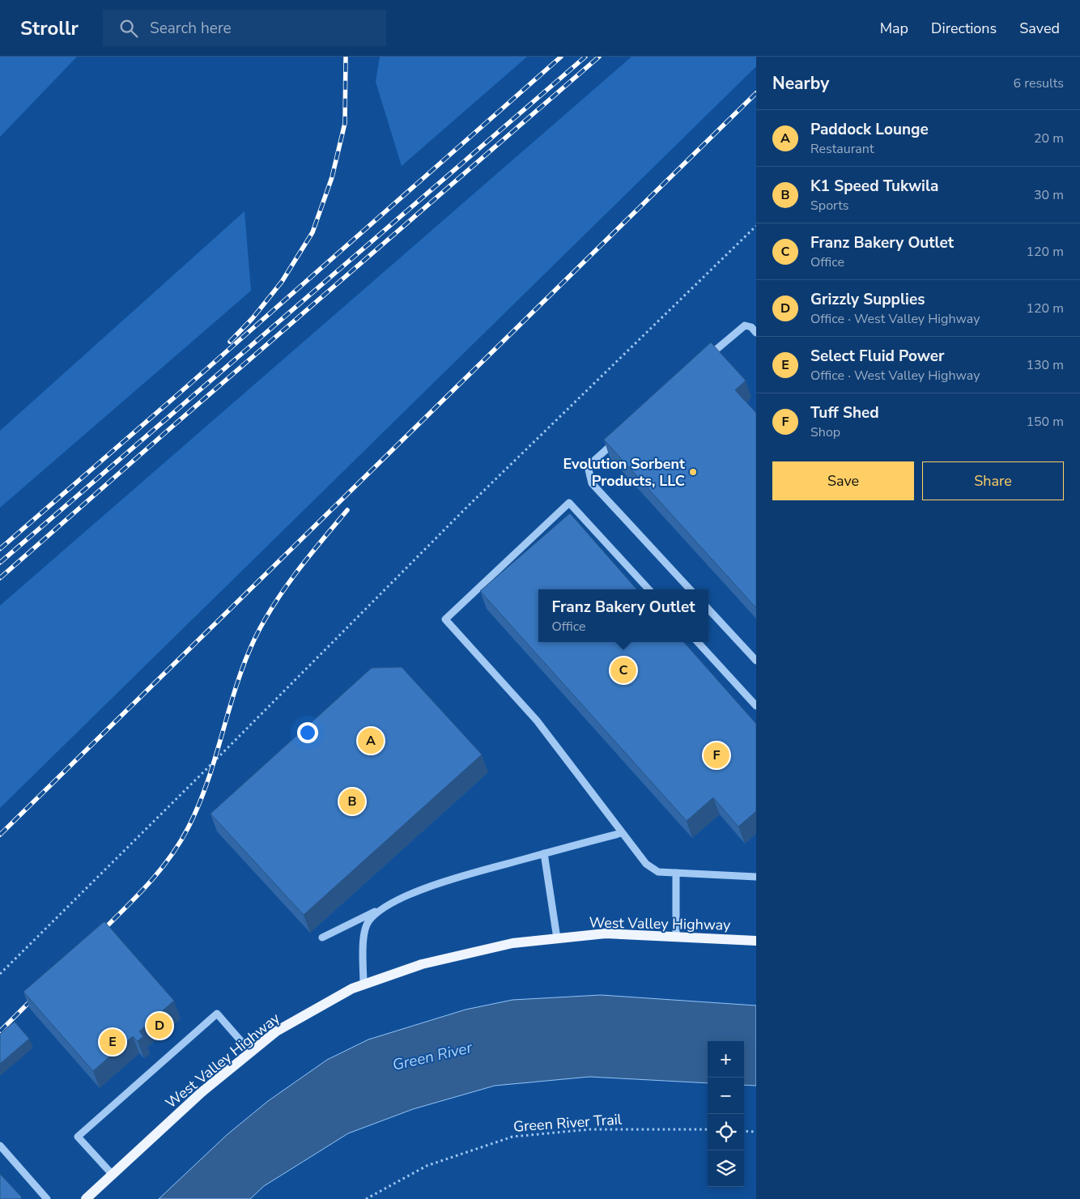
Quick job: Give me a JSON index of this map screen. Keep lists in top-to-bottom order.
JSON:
{
  "streets": {
    "main road": ["West Valley Highway"],
    "path": ["Green River Trail"]
  },
  "water": ["Green River"],
  "places": ["Evolution Sorbent Products, LLC"],
  "page": {
    "header": "Strollr",
    "search": "Search here",
    "nav": ["Map", "Directions", "Saved"],
    "heading": ["Nearby", "6 results"],
    "list": [
      {
        "mark": "A",
        "name": "Paddock Lounge",
        "note": "Restaurant",
        "value": "20 m"
      },
      {
        "mark": "B",
        "name": "K1 Speed Tukwila",
        "note": "Sports",
        "value": "30 m"
      },
      {
        "mark": "C",
        "name": "Franz Bakery Outlet",
        "note": "Office",
        "value": "120 m"
      },
      {
        "mark": "D",
        "name": "Grizzly Supplies",
        "note": "Office · West Valley Highway",
        "value": "120 m"
      },
      {
        "mark": "E",
        "name": "Select Fluid Power",
        "note": "Office · West Valley Highway",
        "value": "130 m"
      },
      {
        "mark": "F",
        "name": "Tuff Shed",
        "note": "Shop",
        "value": "150 m"
      }
    ],
    "buttons": ["Save", "Share"],
    "popup": ["Franz Bakery Outlet", "Office"],
    "pins": [
      "C",
      "A",
      "F",
      "B",
      "D",
      "E"
    ],
    "map_buttons": ["+", "−"]
  }
}
